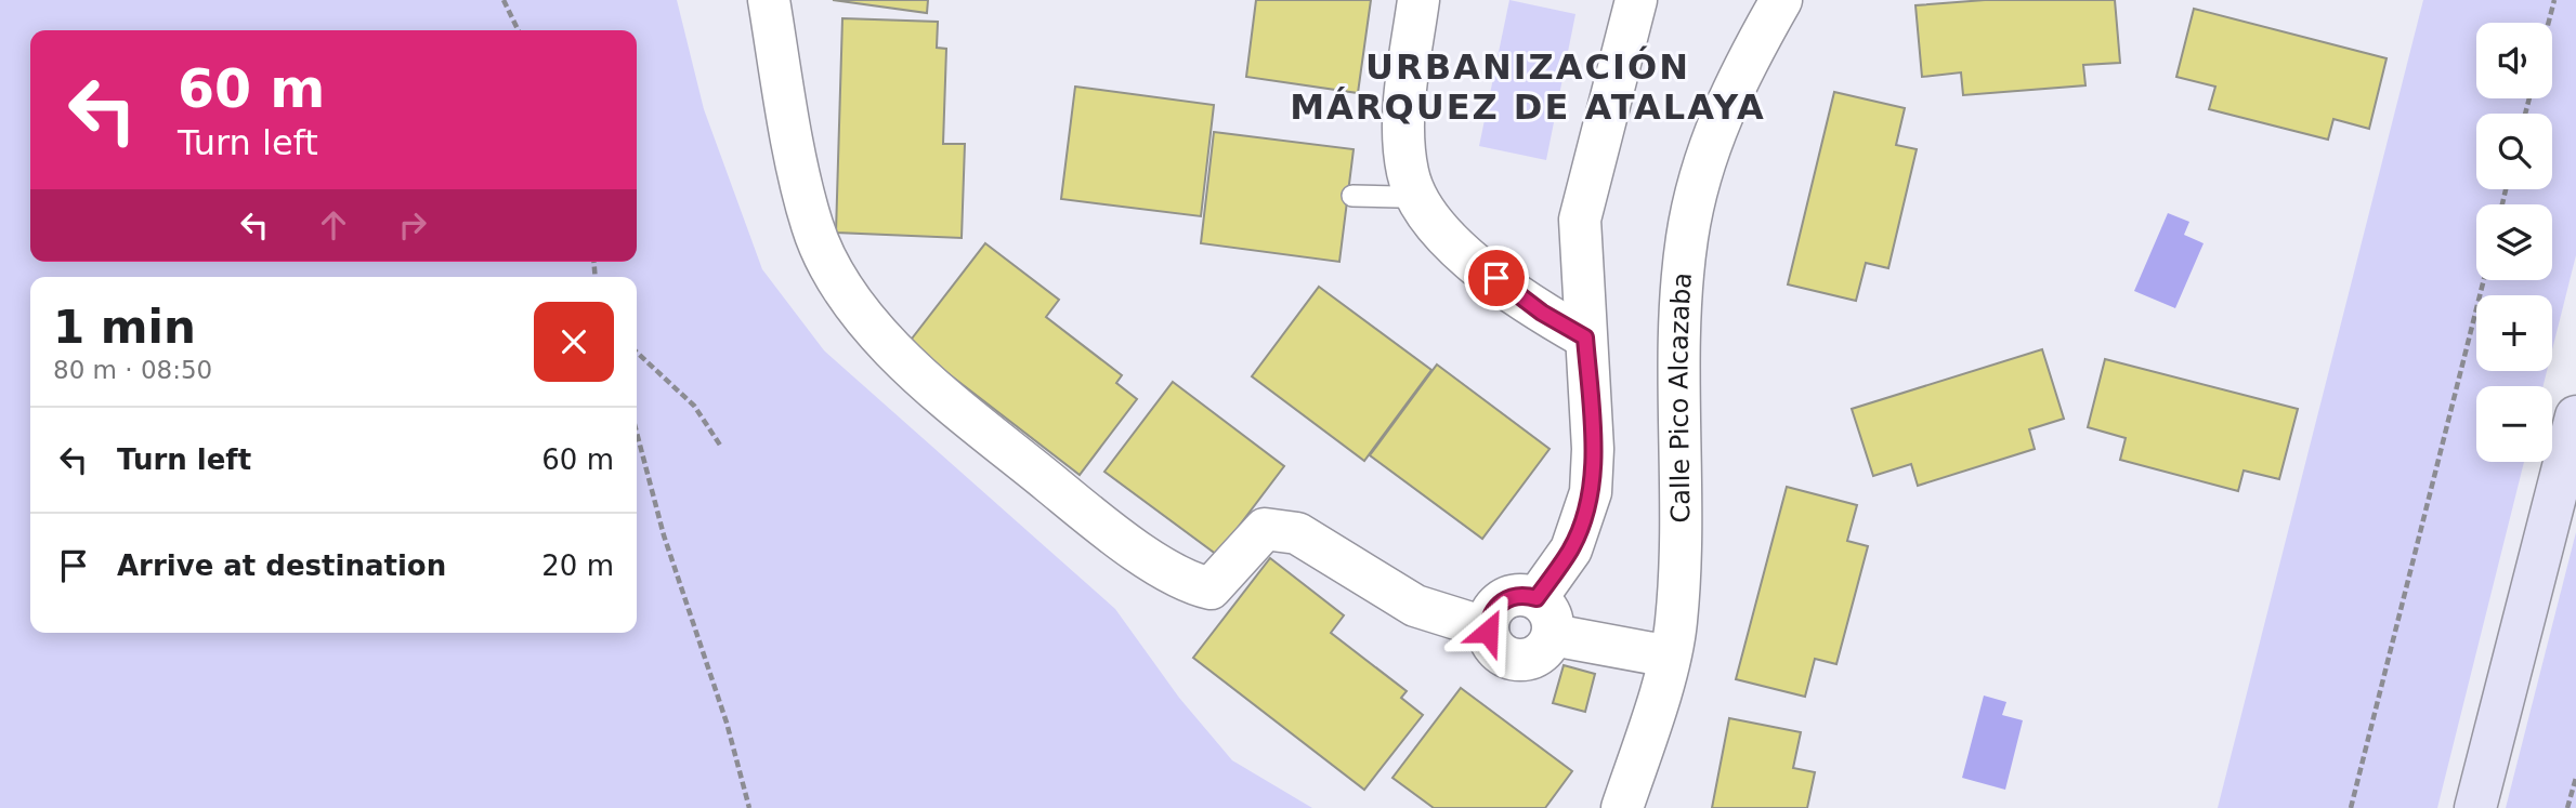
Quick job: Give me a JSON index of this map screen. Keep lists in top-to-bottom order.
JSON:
{
  "streets": {
    "street": ["Calle Pico Alcazaba"]
  },
  "districts": ["URBANIZACIÓN MÁRQUEZ DE ATALAYA"],
  "page": {
    "map_buttons": ["+", "−"],
    "turn": ["60 m", "Turn left"],
    "heading": ["1 min", "80 m · 08:50"],
    "list": [
      {
        "name": "Turn left",
        "value": "60 m"
      },
      {
        "name": "Arrive at destination",
        "value": "20 m"
      }
    ]
  }
}
